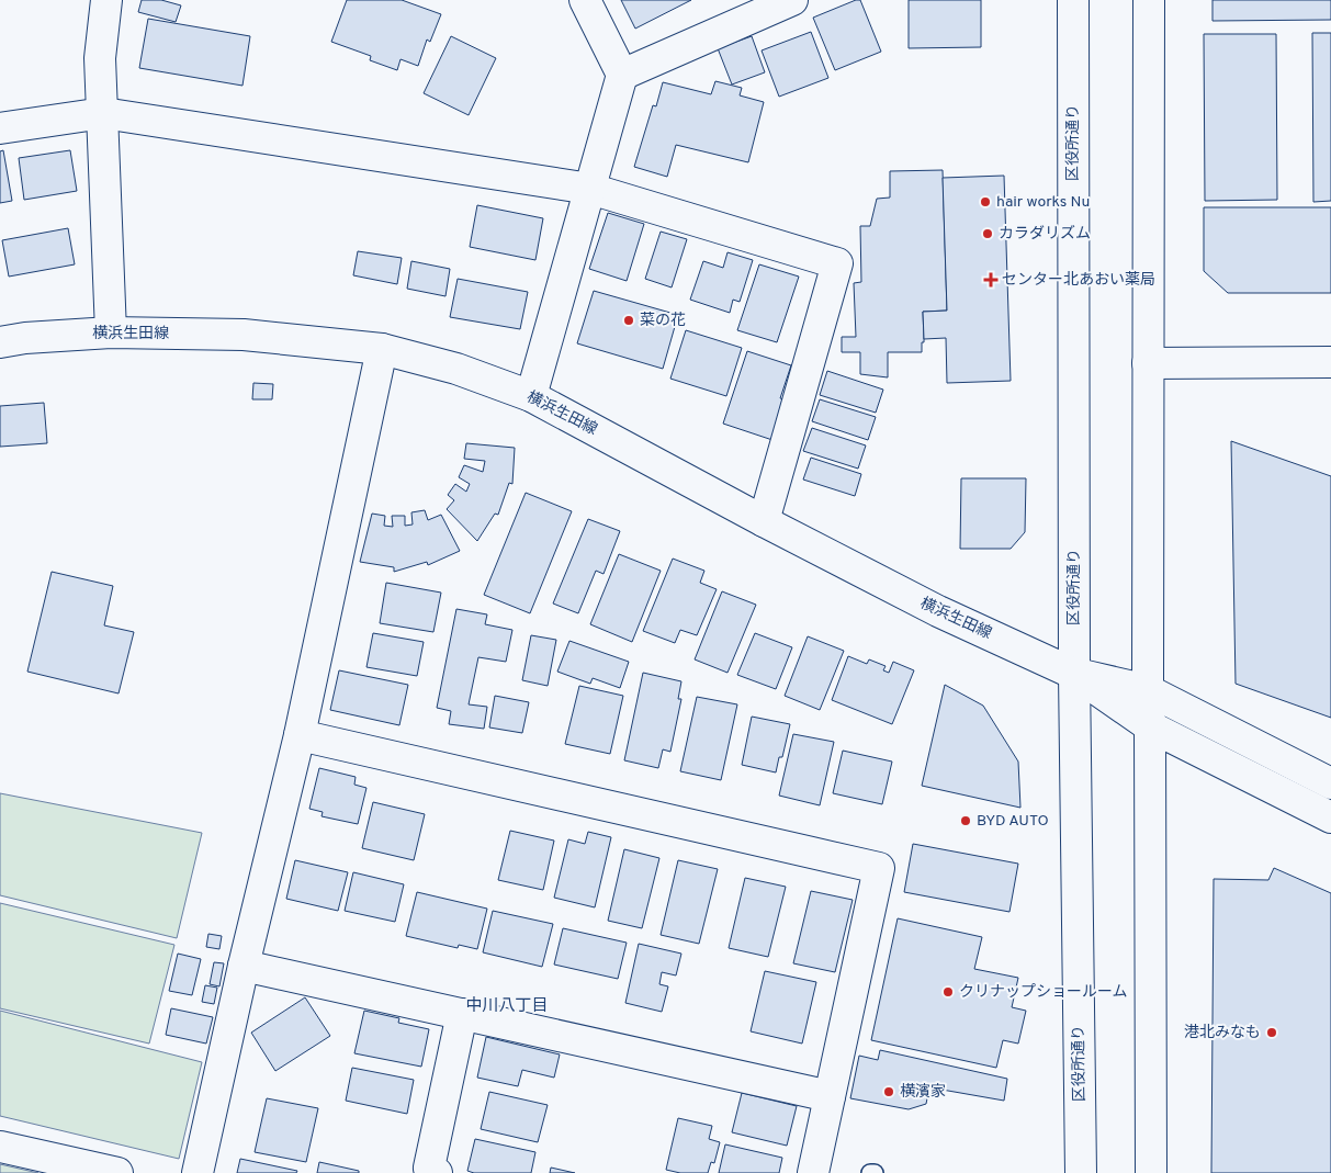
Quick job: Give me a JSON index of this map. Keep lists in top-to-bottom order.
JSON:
{
  "streets": {
    "street": ["区役所通り", "横浜生田線"]
  },
  "crossings": [
    ["区役所通り", "横浜生田線"]
  ],
  "districts": ["中川八丁目"],
  "places": {
    "other": [
      "hair works Nu",
      "カラダリズム",
      "菜の花",
      "BYD AUTO",
      "クリナップショールーム",
      "港北みなも",
      "横濱家"
    ],
    "health": ["センター北あおい薬局"]
  }
}
